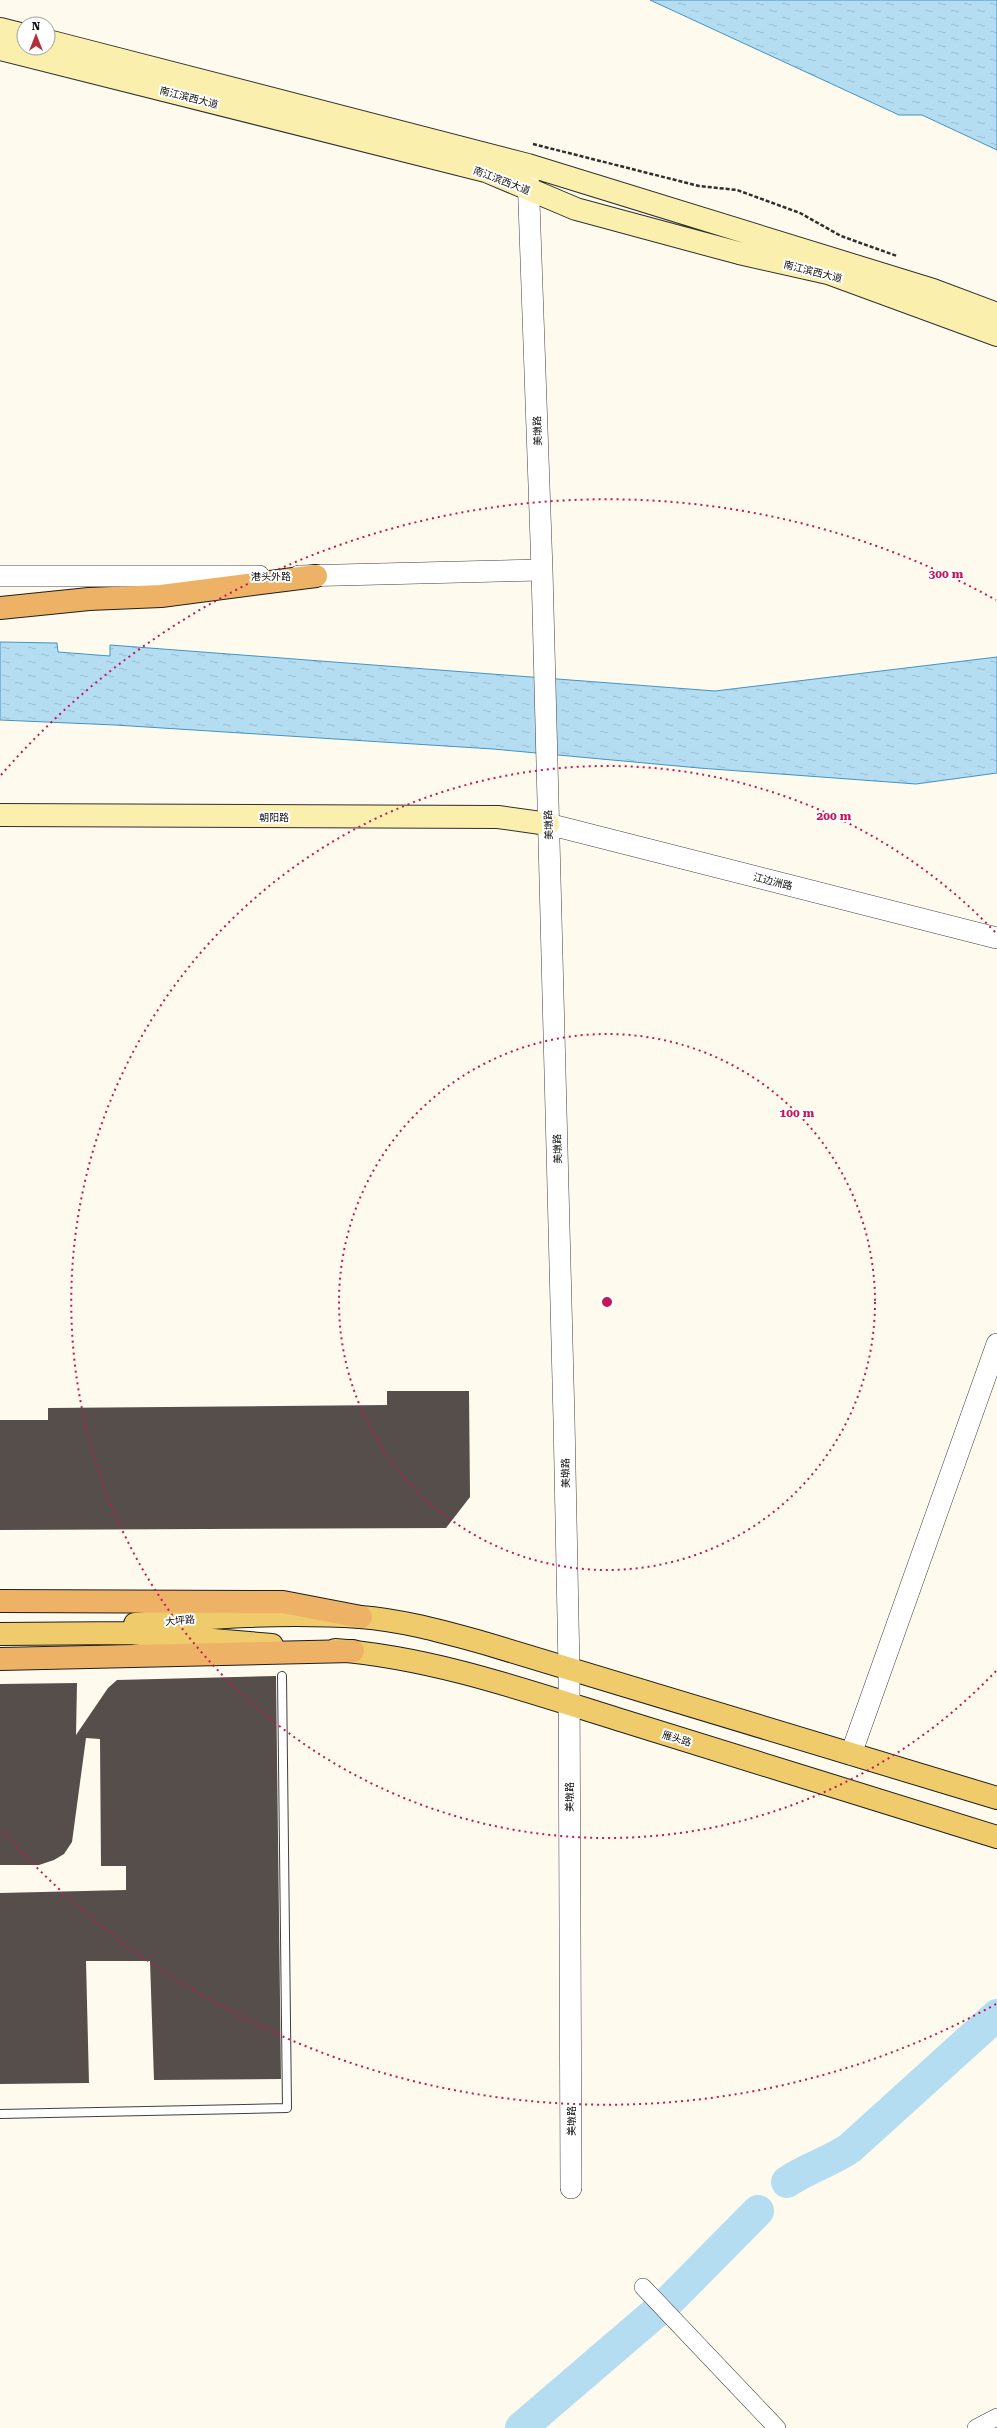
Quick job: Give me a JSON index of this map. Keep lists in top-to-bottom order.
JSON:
{
  "streets": {
    "main road": [
      "南江滨西大道",
      "朝阳路",
      "大坪路",
      "雁头路"
    ],
    "street": ["美墩路", "港头外路", "江边洲路"]
  },
  "crossings": [
    ["南江滨西大道", "美墩路"],
    ["美墩路", "港头外路"],
    ["美墩路", "朝阳路"],
    ["美墩路", "江边洲路"],
    ["美墩路", "雁头路"],
    ["朝阳路", "江边洲路"],
    ["大坪路", "雁头路"]
  ],
  "north": "top",
  "rings": ["300 m", "200 m", "100 m"]
}
